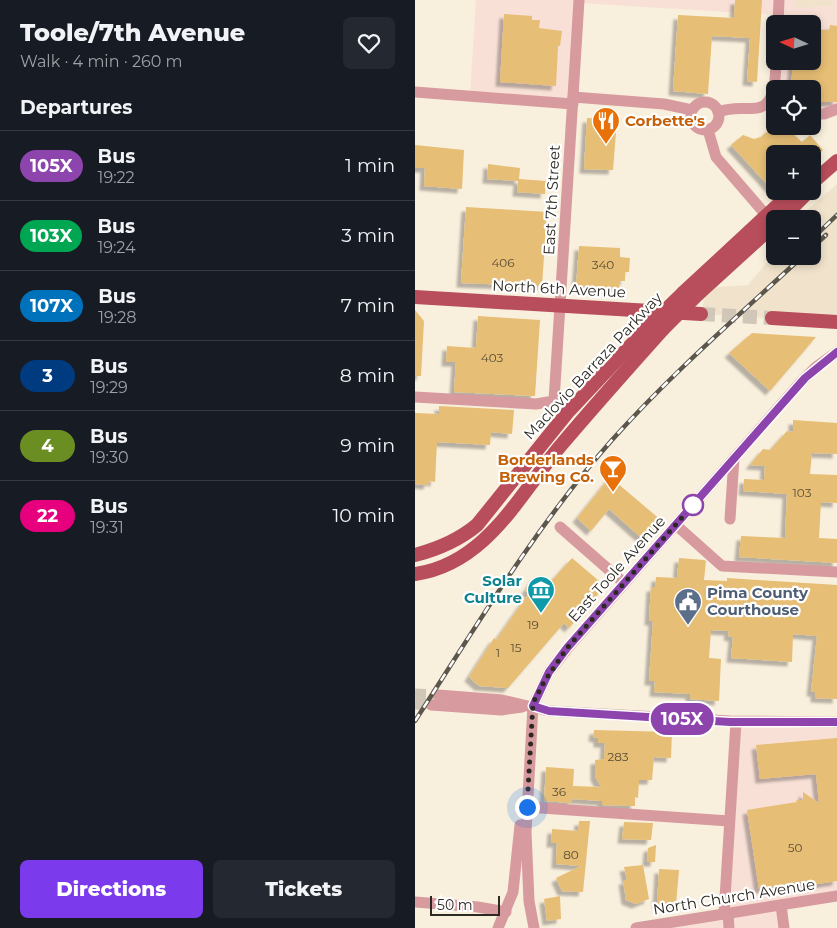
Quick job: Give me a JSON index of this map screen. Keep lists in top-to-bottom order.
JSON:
{
  "streets": {
    "main road": ["North 6th Avenue", "Maclovio Barraza Parkway"],
    "street": ["East 7th Street", "East Toole Avenue", "North Church Avenue"]
  },
  "crossings": [
    ["East 7th Street", "North 6th Avenue"]
  ],
  "places": {
    "restaurant": ["Corbette's"],
    "bar": ["Borderlands Brewing Co."],
    "museum": ["Solar Culture"],
    "public building": ["Pima County Courthouse"]
  },
  "lines": ["bus line 105X"],
  "house_numbers": [
    "406",
    "340",
    "403",
    "103",
    "19",
    "15",
    "1",
    "283",
    "36",
    "50",
    "80"
  ],
  "scale_bar": "50 m",
  "north": "left",
  "page": {
    "heading": [
      ["Toole/7th Avenue", "Walk · 4 min · 260 m"],
      "Departures"
    ],
    "on_map": "105X",
    "map_buttons": ["+", "−"],
    "list": [
      {
        "mark": "105X",
        "name": "Bus",
        "note": "19:22",
        "value": "1 min"
      },
      {
        "mark": "103X",
        "name": "Bus",
        "note": "19:24",
        "value": "3 min"
      },
      {
        "mark": "107X",
        "name": "Bus",
        "note": "19:28",
        "value": "7 min"
      },
      {
        "mark": "3",
        "name": "Bus",
        "note": "19:29",
        "value": "8 min"
      },
      {
        "mark": "4",
        "name": "Bus",
        "note": "19:30",
        "value": "9 min"
      },
      {
        "mark": "22",
        "name": "Bus",
        "note": "19:31",
        "value": "10 min"
      }
    ],
    "buttons": ["Directions", "Tickets"],
    "scale": "50 m"
  }
}
